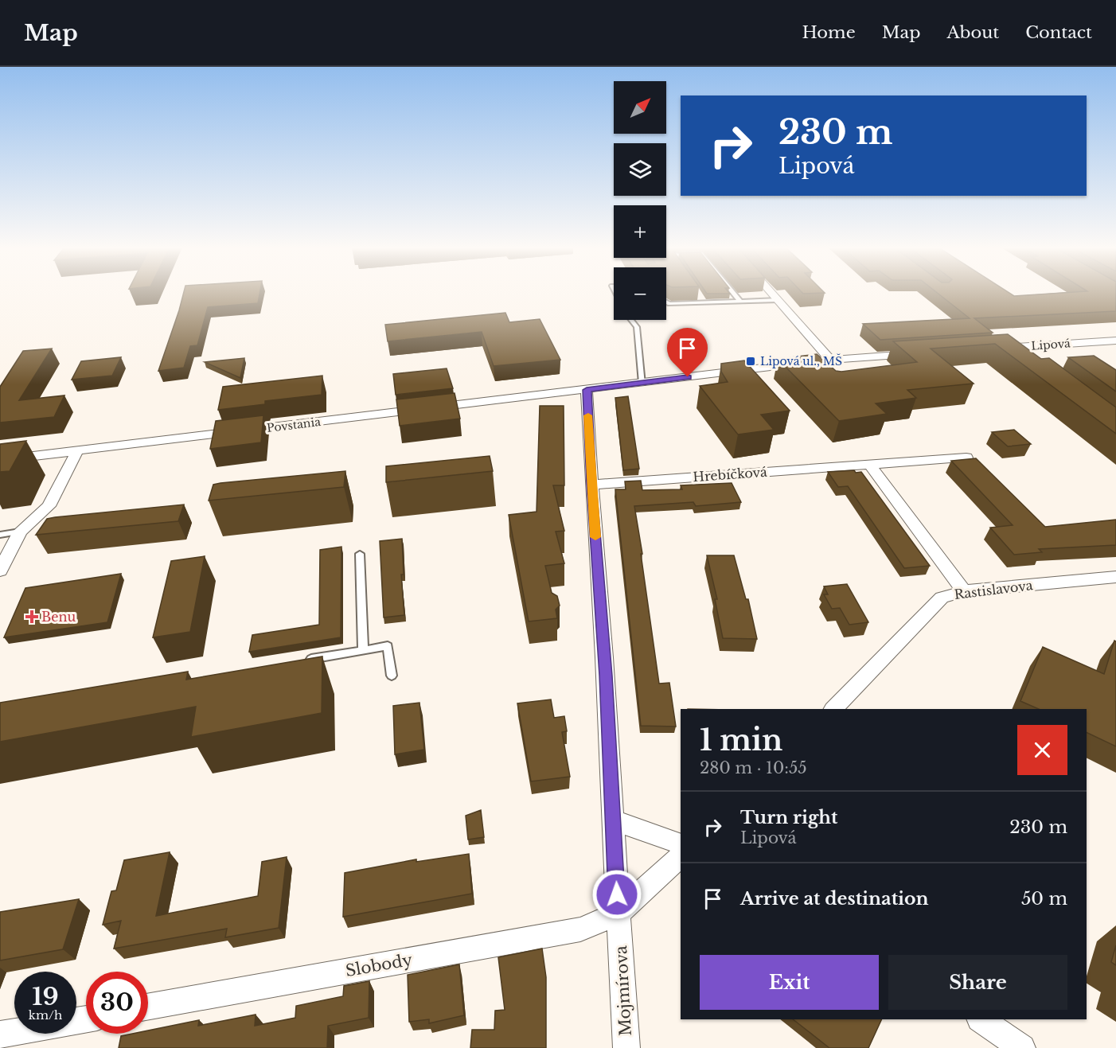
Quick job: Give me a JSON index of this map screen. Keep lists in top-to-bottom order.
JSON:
{
  "streets": {
    "street": [
      "Lipová",
      "Povstania",
      "Hrebíčková",
      "Rastislavova",
      "Slobody",
      "Mojmírova"
    ]
  },
  "crossings": [
    ["Povstania", "Mojmírova"],
    ["Hrebíčková", "Mojmírova"],
    ["Slobody", "Mojmírova"]
  ],
  "places": {
    "transit": ["Lipová ul., MŠ"],
    "health": ["Benu"]
  },
  "north": "top right",
  "page": {
    "header": "Map",
    "nav": [
      "Home",
      "Map",
      "About",
      "Contact"
    ],
    "map_buttons": ["+", "−"],
    "turn": ["230 m", "Lipová"],
    "heading": ["1 min", "280 m · 10:55"],
    "list": [
      {
        "name": "Turn right",
        "note": "Lipová",
        "value": "230 m"
      },
      {
        "name": "Arrive at destination",
        "value": "50 m"
      }
    ],
    "buttons": ["Exit", "Share"],
    "speed": "19 km/h",
    "limit": "30"
  }
}
